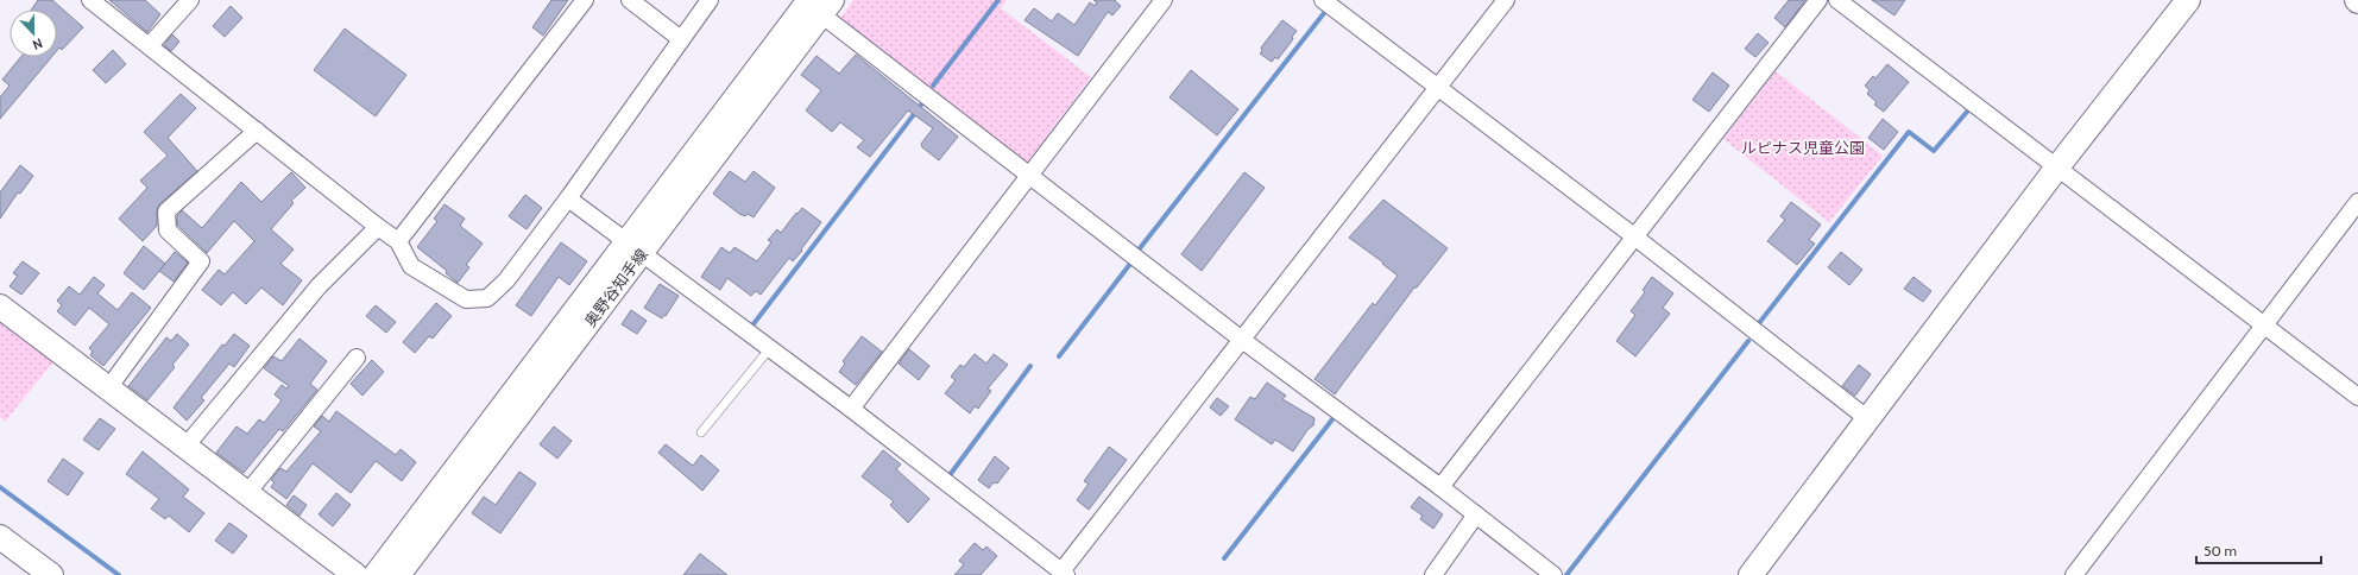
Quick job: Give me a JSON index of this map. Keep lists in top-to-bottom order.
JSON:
{
  "streets": {
    "street": ["奥野谷知手線"]
  },
  "parks": ["ルピナス児童公園"],
  "scale_bar": "50 m",
  "north": "bottom"
}
